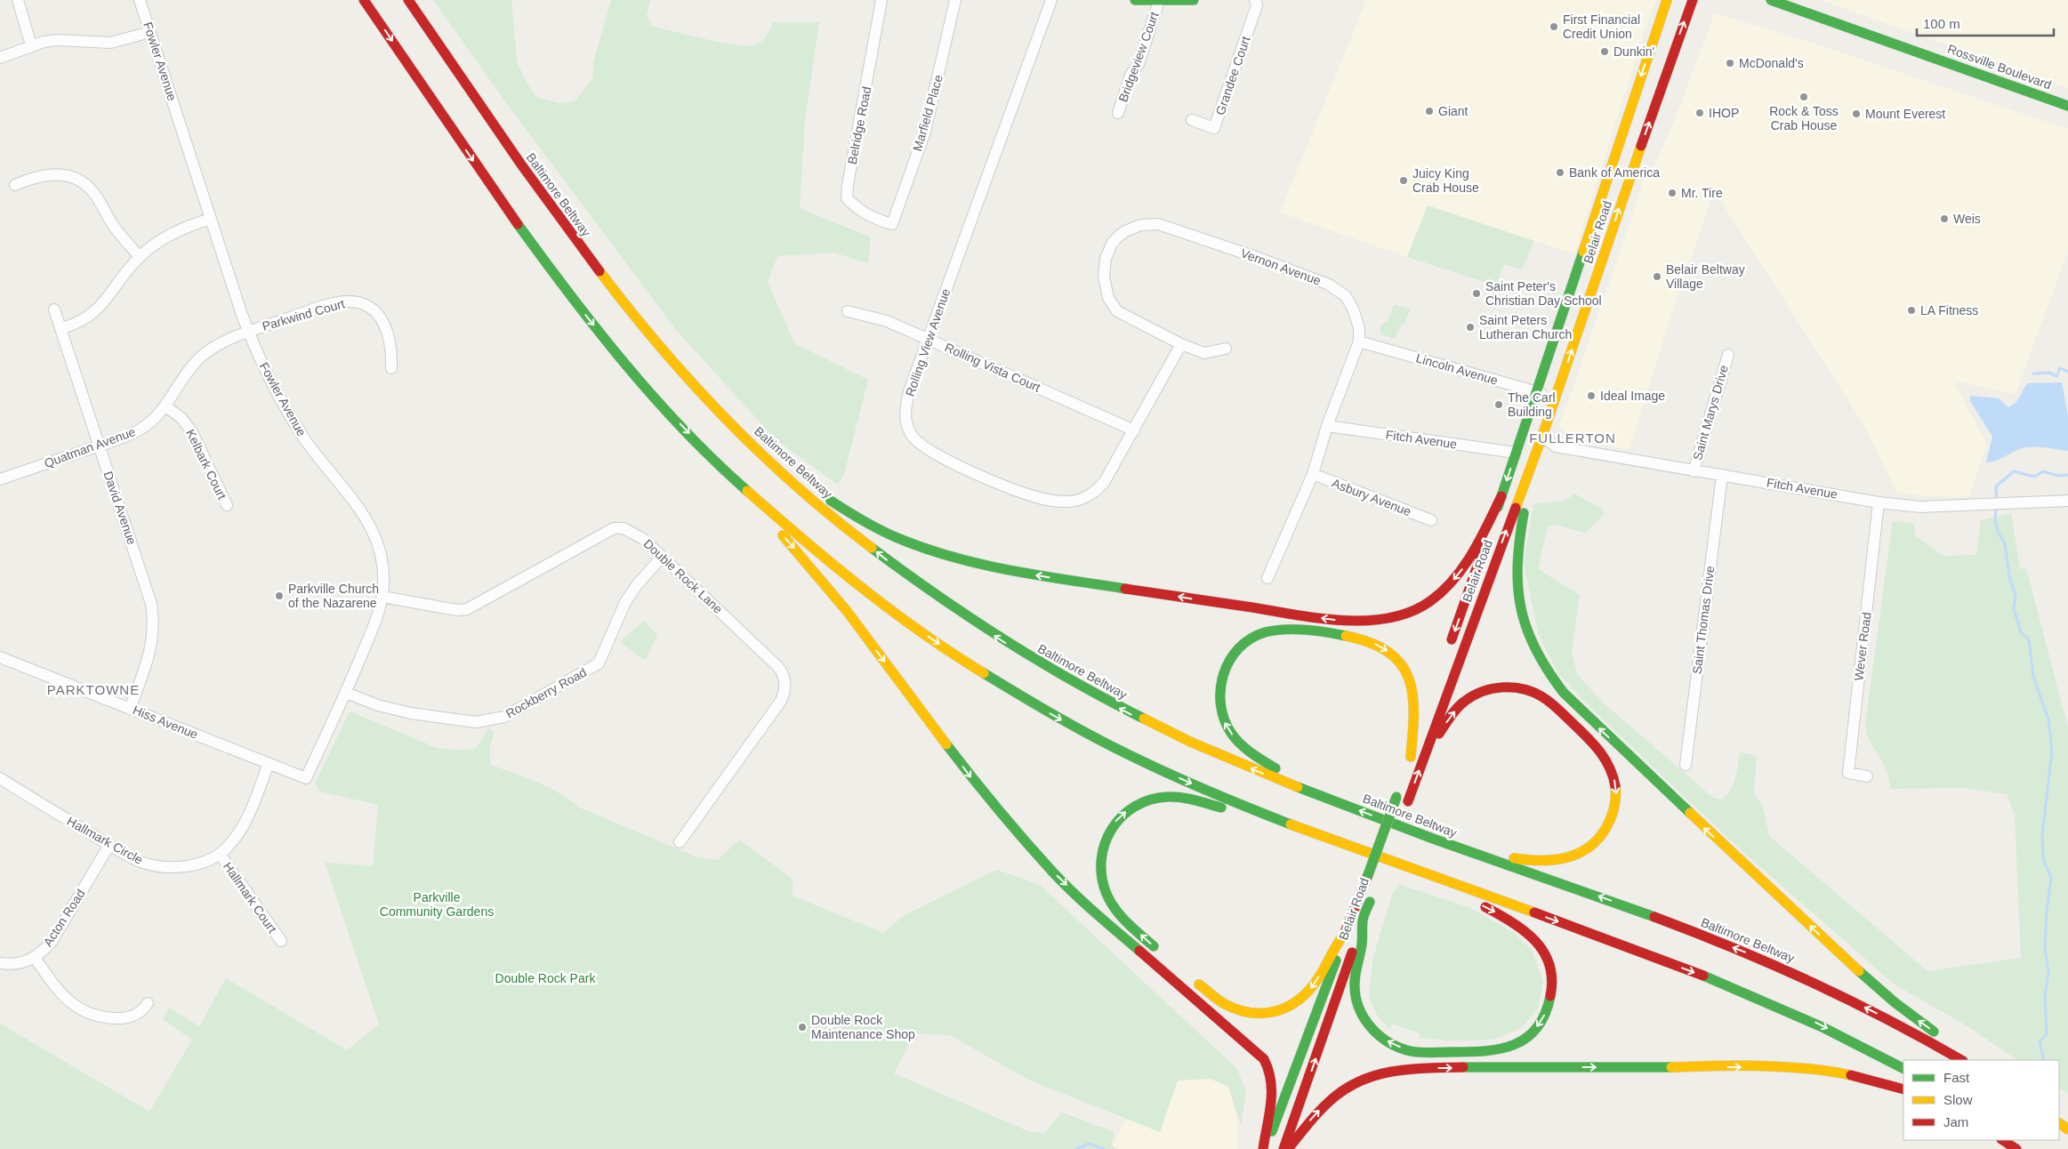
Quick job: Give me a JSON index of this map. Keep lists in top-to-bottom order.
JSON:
{
  "streets": {
    "main road": ["Rossville Boulevard", "Baltimore Beltway", "Belair Road"],
    "street": [
      "Bridgeview Court",
      "Fowler Avenue",
      "Grandee Court",
      "Marfield Place",
      "Belridge Road",
      "Vernon Avenue",
      "Parkwind Court",
      "Rolling View Avenue",
      "Rolling Vista Court",
      "Lincoln Avenue",
      "Saint Marys Drive",
      "Fitch Avenue",
      "Quatman Avenue",
      "Kelbark Court",
      "Asbury Avenue",
      "David Avenue",
      "Double Rock Lane",
      "Saint Thomas Drive",
      "Wever Road",
      "Rockberry Road",
      "Hiss Avenue",
      "Hallmark Circle",
      "Hallmark Court",
      "Acton Road"
    ]
  },
  "crossings": [
    ["Fowler Avenue", "Parkwind Court"],
    ["Fowler Avenue", "Quatman Avenue"],
    ["Fowler Avenue", "Double Rock Lane"],
    ["Fowler Avenue", "Rockberry Road"],
    ["Fowler Avenue", "Hiss Avenue"],
    ["Marfield Place", "Belridge Road"],
    ["Belair Road", "Lincoln Avenue"],
    ["Belair Road", "Fitch Avenue"],
    ["Vernon Avenue", "Rolling View Avenue"],
    ["Vernon Avenue", "Lincoln Avenue"],
    ["Vernon Avenue", "Fitch Avenue"],
    ["Vernon Avenue", "Asbury Avenue"],
    ["Parkwind Court", "Quatman Avenue"],
    ["Rolling View Avenue", "Rolling Vista Court"],
    ["Saint Marys Drive", "Fitch Avenue"],
    ["Fitch Avenue", "Saint Thomas Drive"],
    ["Fitch Avenue", "Wever Road"],
    ["Quatman Avenue", "Kelbark Court"],
    ["Quatman Avenue", "David Avenue"],
    ["David Avenue", "Hiss Avenue"],
    ["Double Rock Lane", "Rockberry Road"],
    ["Hiss Avenue", "Hallmark Circle"],
    ["Hallmark Circle", "Hallmark Court"],
    ["Hallmark Circle", "Acton Road"]
  ],
  "districts": ["FULLERTON", "PARKTOWNE"],
  "parks": ["Parkville Community Gardens", "Double Rock Park"],
  "places": [
    "First Financial Credit Union",
    "Dunkin'",
    "McDonald's",
    "Rock & Toss Crab House",
    "Giant",
    "IHOP",
    "Mount Everest",
    "Bank of America",
    "Juicy King Crab House",
    "Mr. Tire",
    "Weis",
    "Belair Beltway Village",
    "Saint Peter's Christian Day School",
    "LA Fitness",
    "Saint Peters Lutheran Church",
    "Ideal Image",
    "The Carl Building",
    "Parkville Church of the Nazarene",
    "Double Rock Maintenance Shop"
  ],
  "legend": ["Fast", "Slow", "Jam"],
  "scale_bar": "100 m"
}
